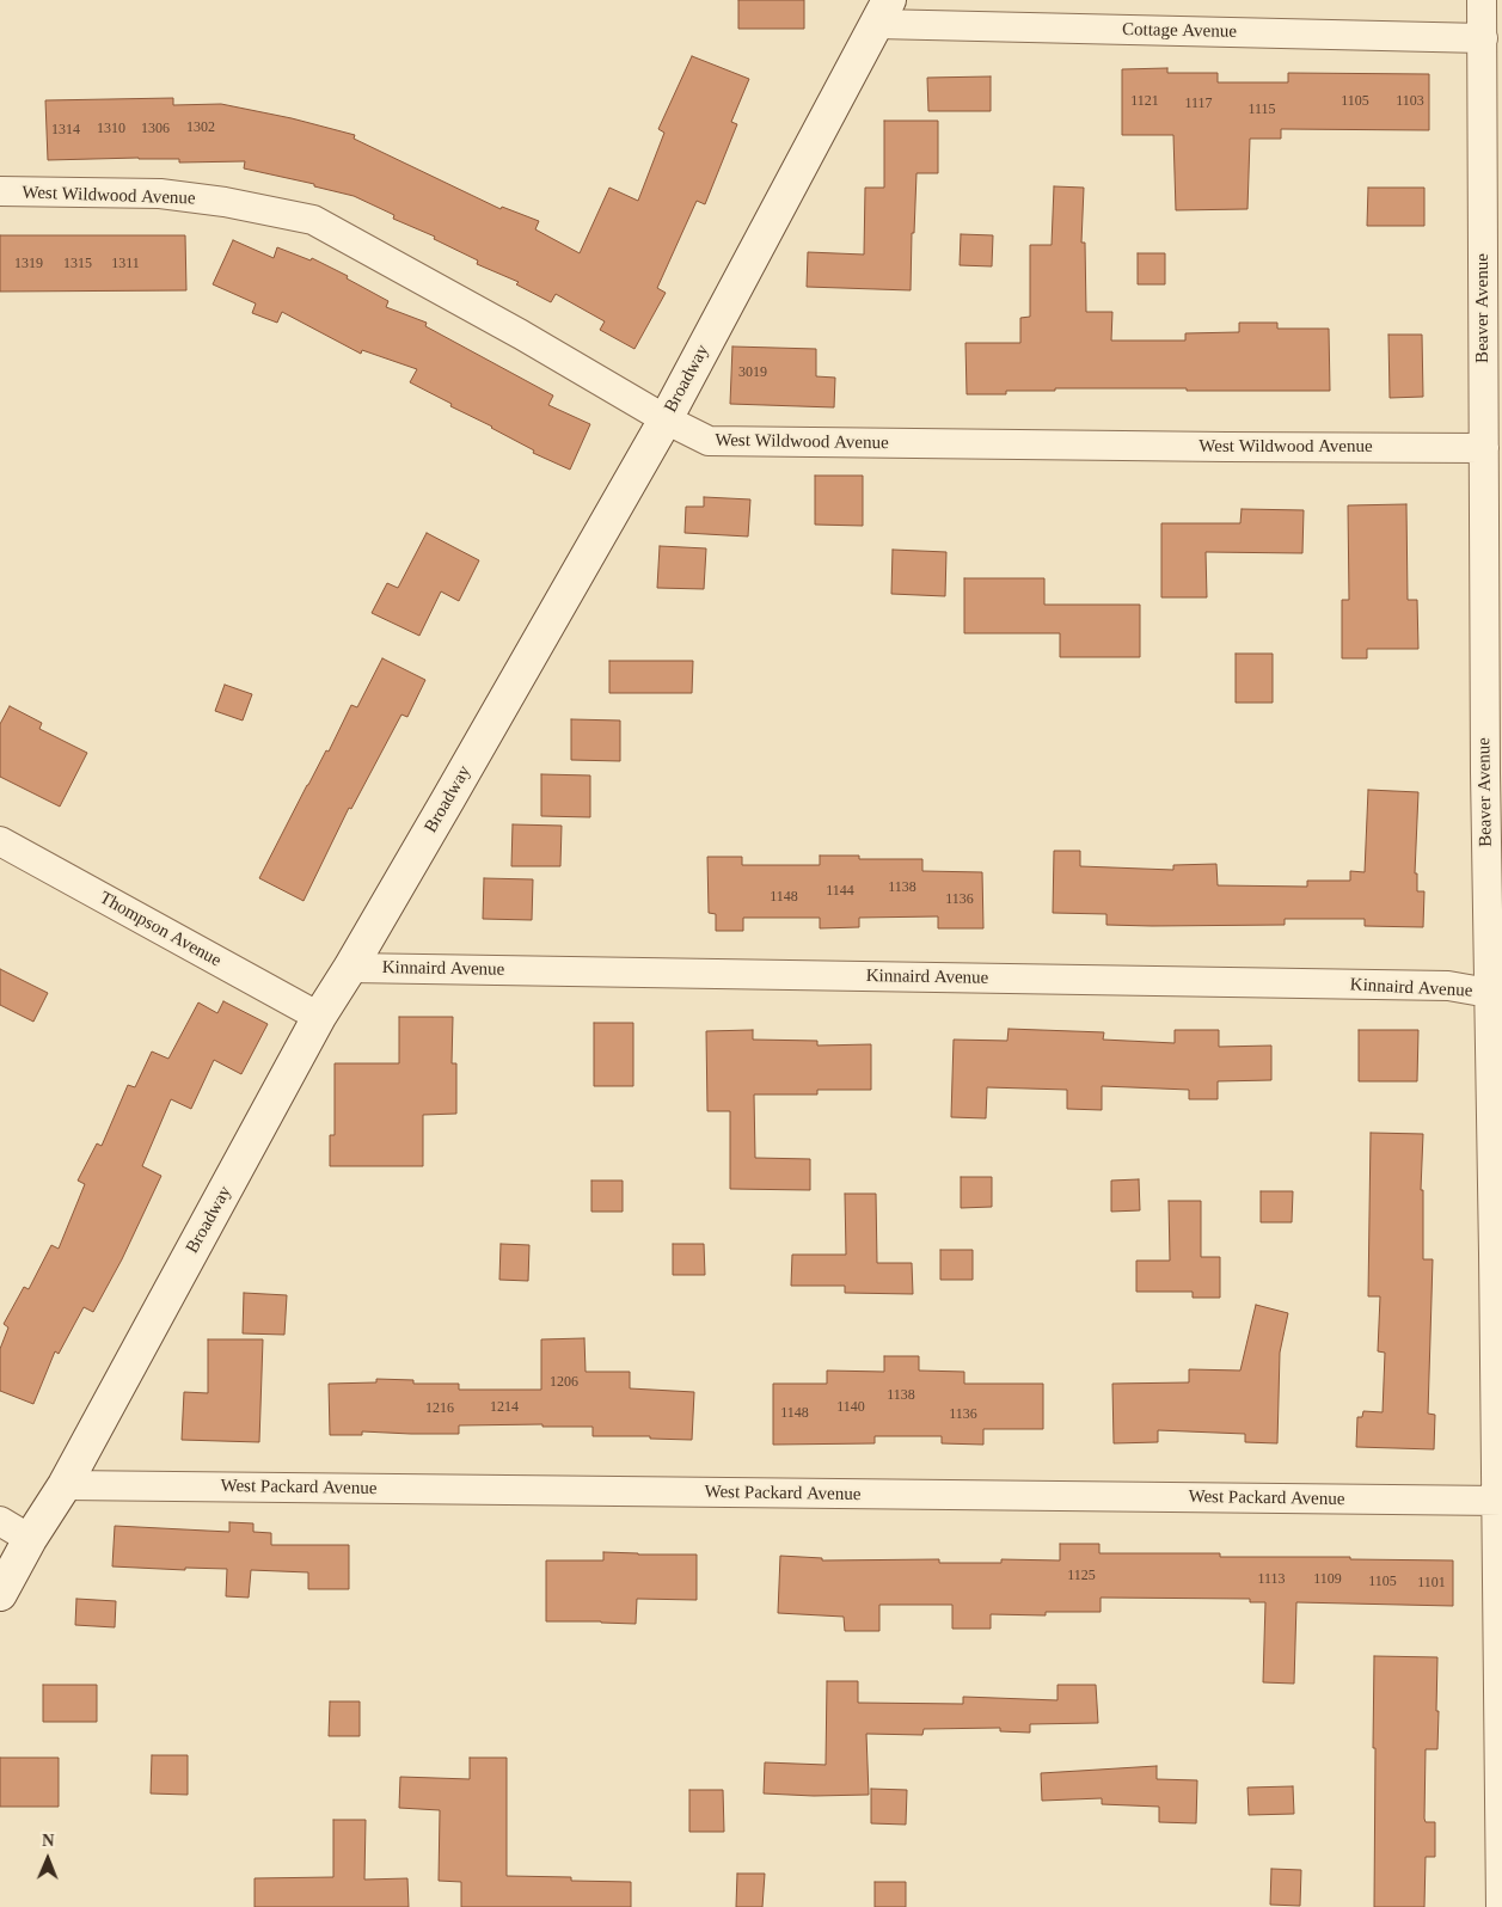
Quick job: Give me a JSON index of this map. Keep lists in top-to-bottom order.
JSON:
{
  "streets": {
    "main road": ["Broadway"],
    "street": [
      "Cottage Avenue",
      "West Wildwood Avenue",
      "Beaver Avenue",
      "Thompson Avenue",
      "Kinnaird Avenue",
      "West Packard Avenue"
    ]
  },
  "crossings": [
    ["Cottage Avenue", "Beaver Avenue"],
    ["Cottage Avenue", "Broadway"],
    ["West Wildwood Avenue", "Beaver Avenue"],
    ["West Wildwood Avenue", "Broadway"],
    ["Beaver Avenue", "Kinnaird Avenue"],
    ["Beaver Avenue", "West Packard Avenue"],
    ["Broadway", "Thompson Avenue"],
    ["Broadway", "Kinnaird Avenue"],
    ["Broadway", "West Packard Avenue"]
  ],
  "house_numbers": [
    "1121",
    "1105",
    "1103",
    "1117",
    "1115",
    "1302",
    "1310",
    "1306",
    "1314",
    "1319",
    "1315",
    "1311",
    "3019",
    "1138",
    "1144",
    "1148",
    "1136",
    "1206",
    "1138",
    "1214",
    "1140",
    "1216",
    "1148",
    "1136",
    "1125",
    "1113",
    "1109",
    "1105",
    "1101"
  ],
  "north": "top"
}
